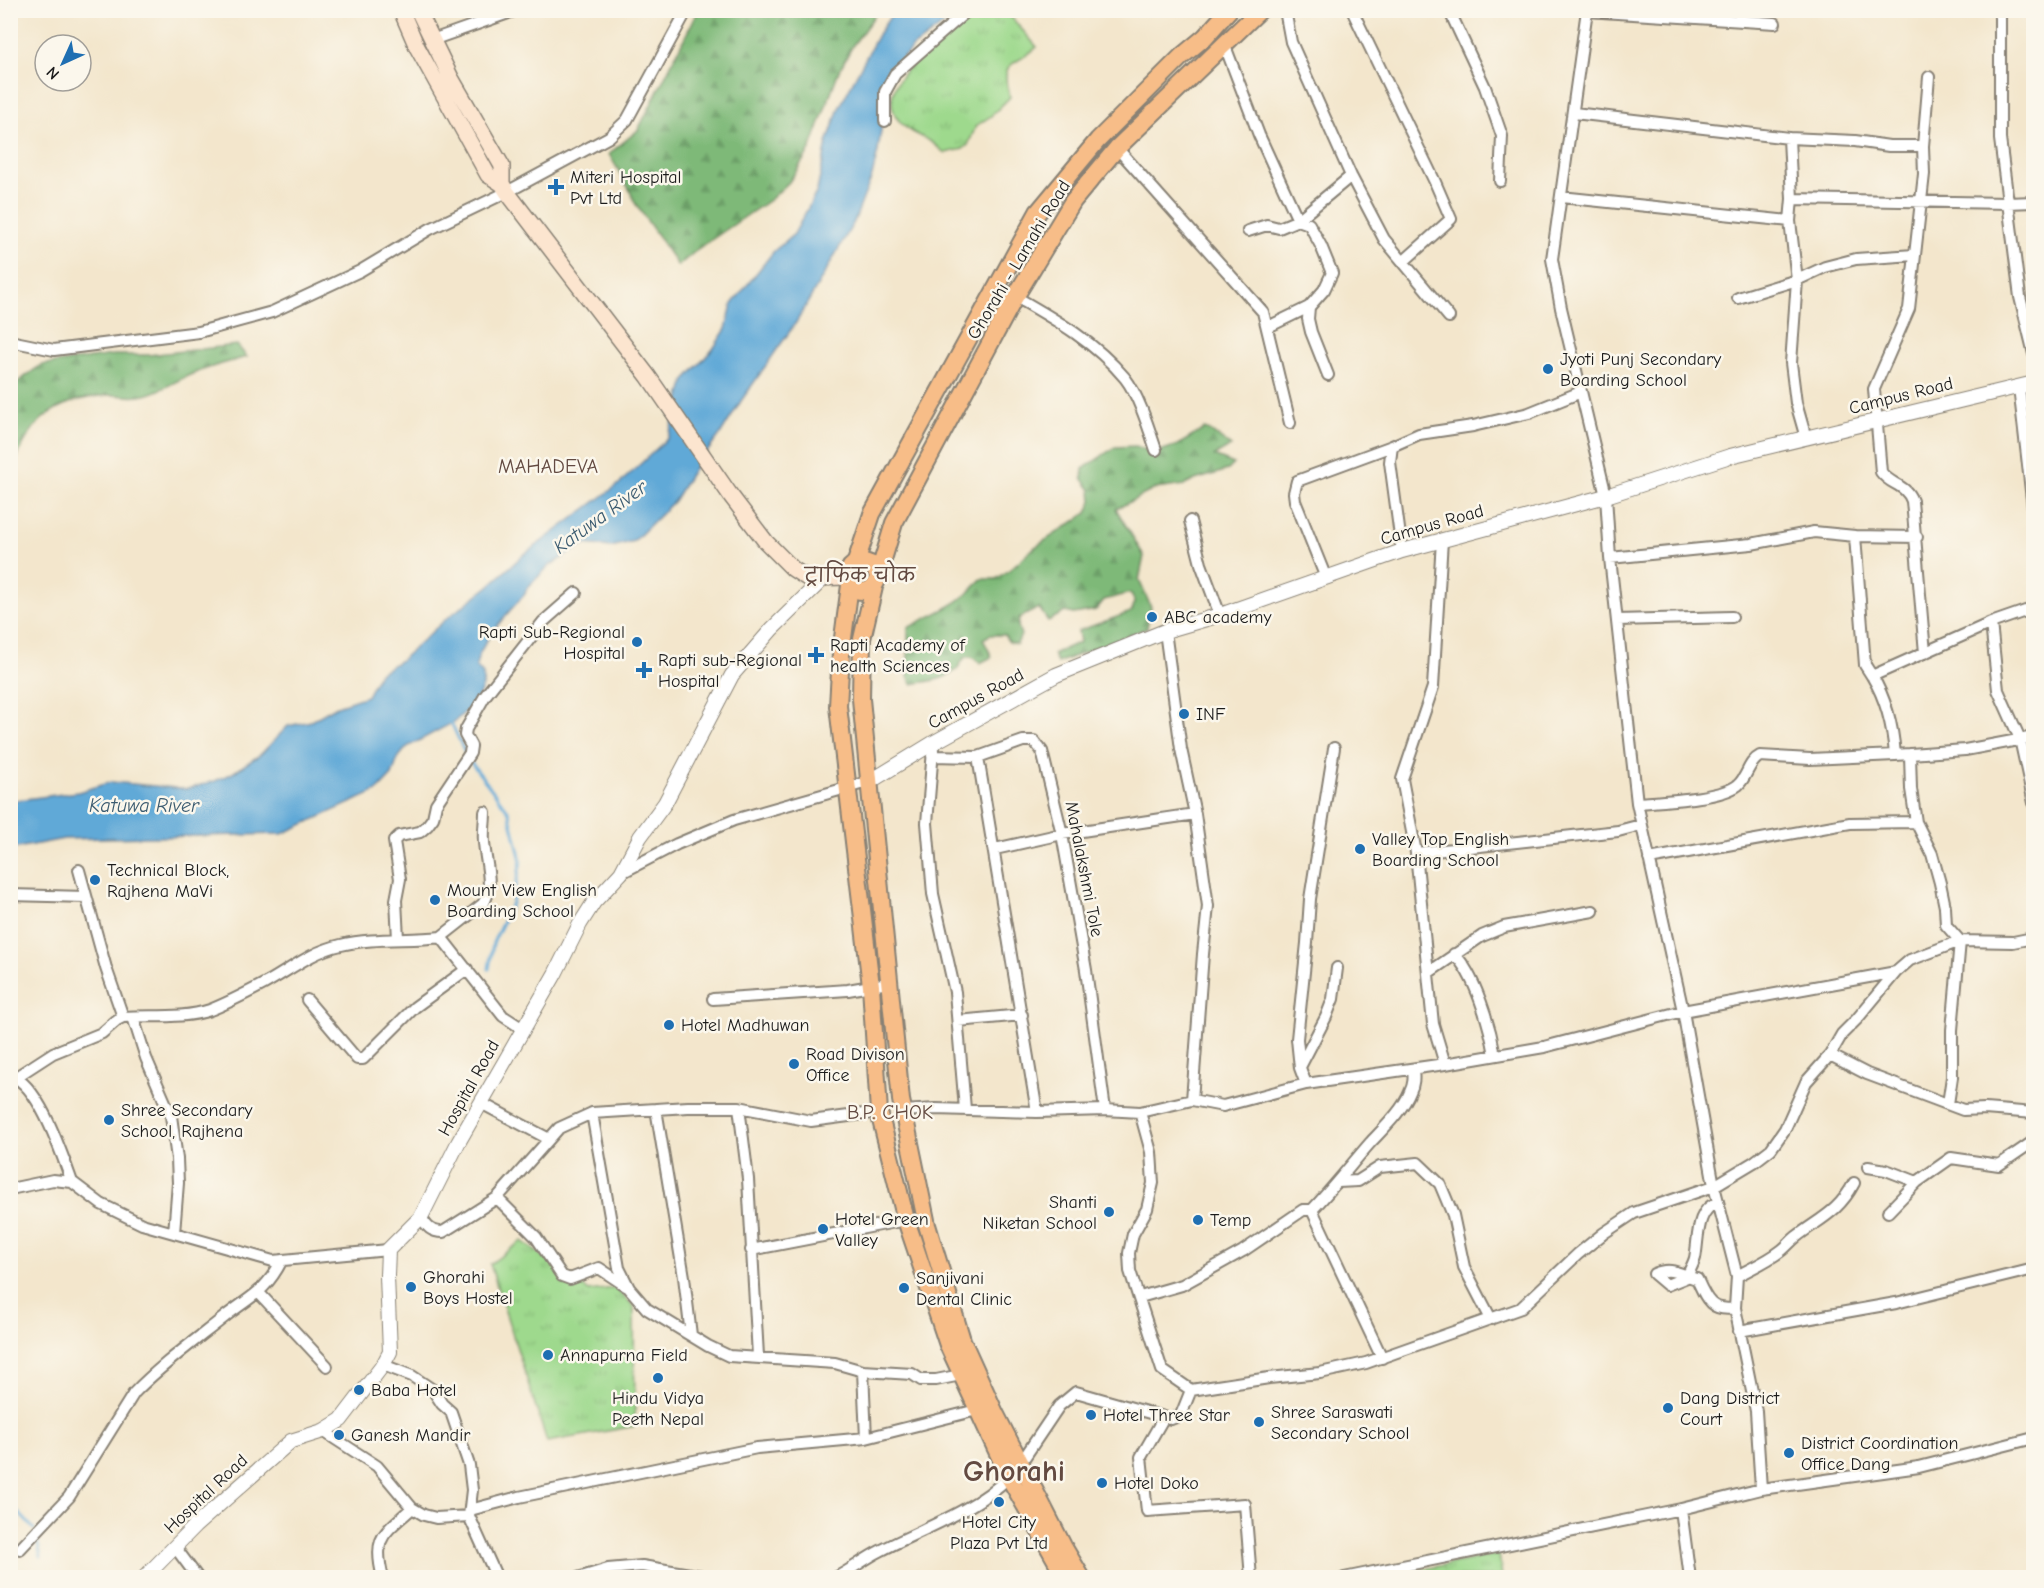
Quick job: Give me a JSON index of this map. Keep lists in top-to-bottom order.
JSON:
{
  "streets": {
    "main road": ["Ghorahi - Lamahi Road"],
    "street": ["Campus Road", "Mahalakshmi Tole", "Hospital Road"]
  },
  "crossings": [
    ["Ghorahi - Lamahi Road", "Campus Road"],
    ["Campus Road", "Mahalakshmi Tole"]
  ],
  "districts": [
    "MAHADEVA",
    "ट्राफिक चोक",
    "B.P. CHOK",
    "Ghorahi"
  ],
  "water": ["Katuwa River"],
  "places": {
    "health": ["Miteri Hospital Pvt Ltd", "Rapti Academy of health Sciences", "Rapti sub-Regional Hospital"],
    "other": [
      "Jyoti Punj Secondary Boarding School",
      "ABC academy",
      "Rapti Sub-Regional Hospital",
      "INF",
      "Valley Top English Boarding School",
      "Technical Block, Rajhena MaVi",
      "Mount View English Boarding School",
      "Hotel Madhuwan",
      "Road Divison Office",
      "Shree Secondary School, Rajhena",
      "Shanti Niketan School",
      "Temp",
      "Hotel Green Valley",
      "Ghorahi Boys Hostel",
      "Sanjivani Dental Clinic",
      "Annapurna Field",
      "Hindu Vidya Peeth Nepal",
      "Baba Hotel",
      "Dang District Court",
      "Hotel Three Star",
      "Shree Saraswati Secondary School",
      "Ganesh Mandir",
      "District Coordination Office Dang",
      "Hotel Doko",
      "Hotel City Plaza Pvt Ltd"
    ]
  },
  "north": "bottom left"
}
